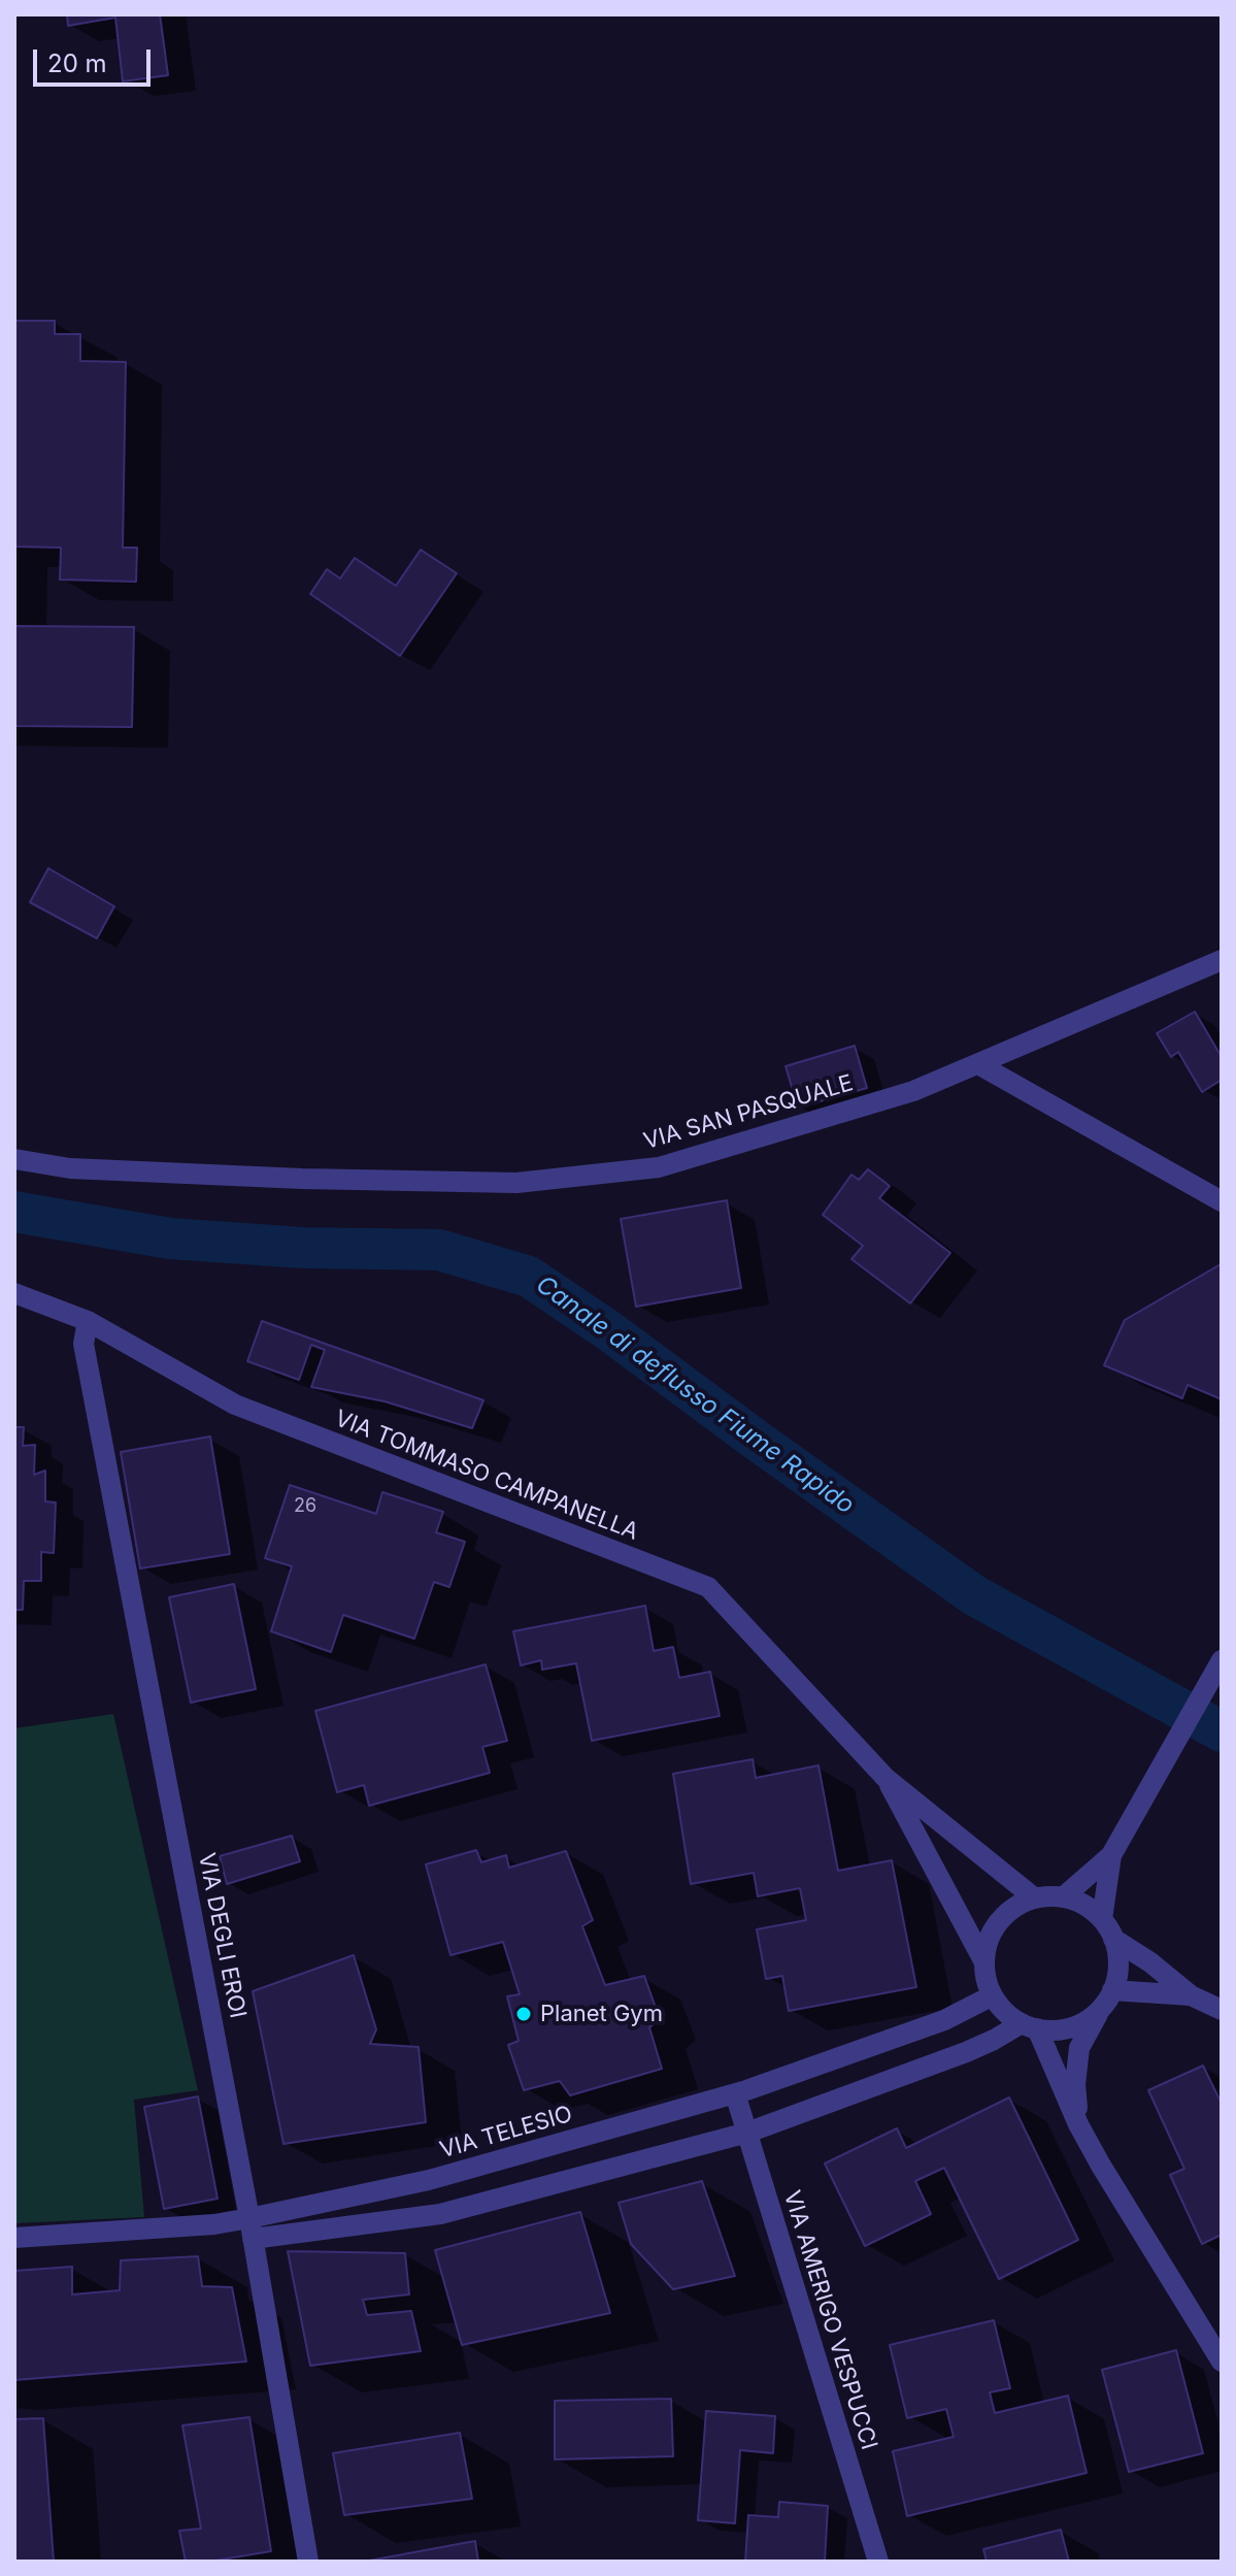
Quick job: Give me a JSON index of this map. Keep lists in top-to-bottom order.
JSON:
{
  "streets": {
    "street": [
      "VIA SAN PASQUALE",
      "VIA TOMMASO CAMPANELLA",
      "VIA DEGLI EROI",
      "VIA TELESIO",
      "VIA AMERIGO VESPUCCI"
    ]
  },
  "crossings": [
    ["VIA TOMMASO CAMPANELLA", "VIA DEGLI EROI"],
    ["VIA TOMMASO CAMPANELLA", "VIA TELESIO"],
    ["VIA DEGLI EROI", "VIA TELESIO"],
    ["VIA TELESIO", "VIA AMERIGO VESPUCCI"]
  ],
  "water": ["Canale di deflusso Fiume Rapido"],
  "places": ["Planet Gym"],
  "house_numbers": ["26"],
  "scale_bar": "20 m"
}
